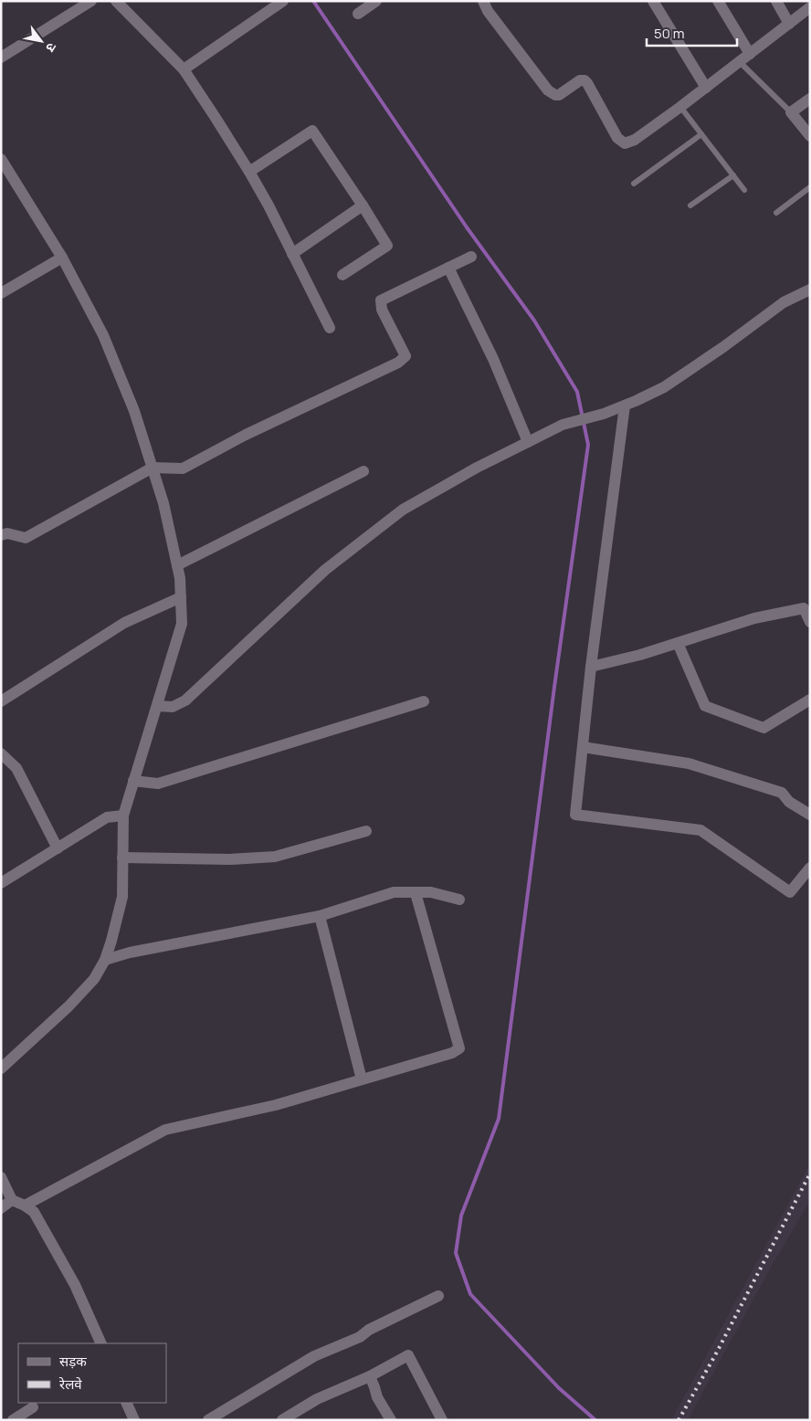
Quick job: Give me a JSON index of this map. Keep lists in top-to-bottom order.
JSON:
{
  "legend": ["सड़क", "रेलवे"],
  "scale_bar": "50 m",
  "north": "bottom right"
}
